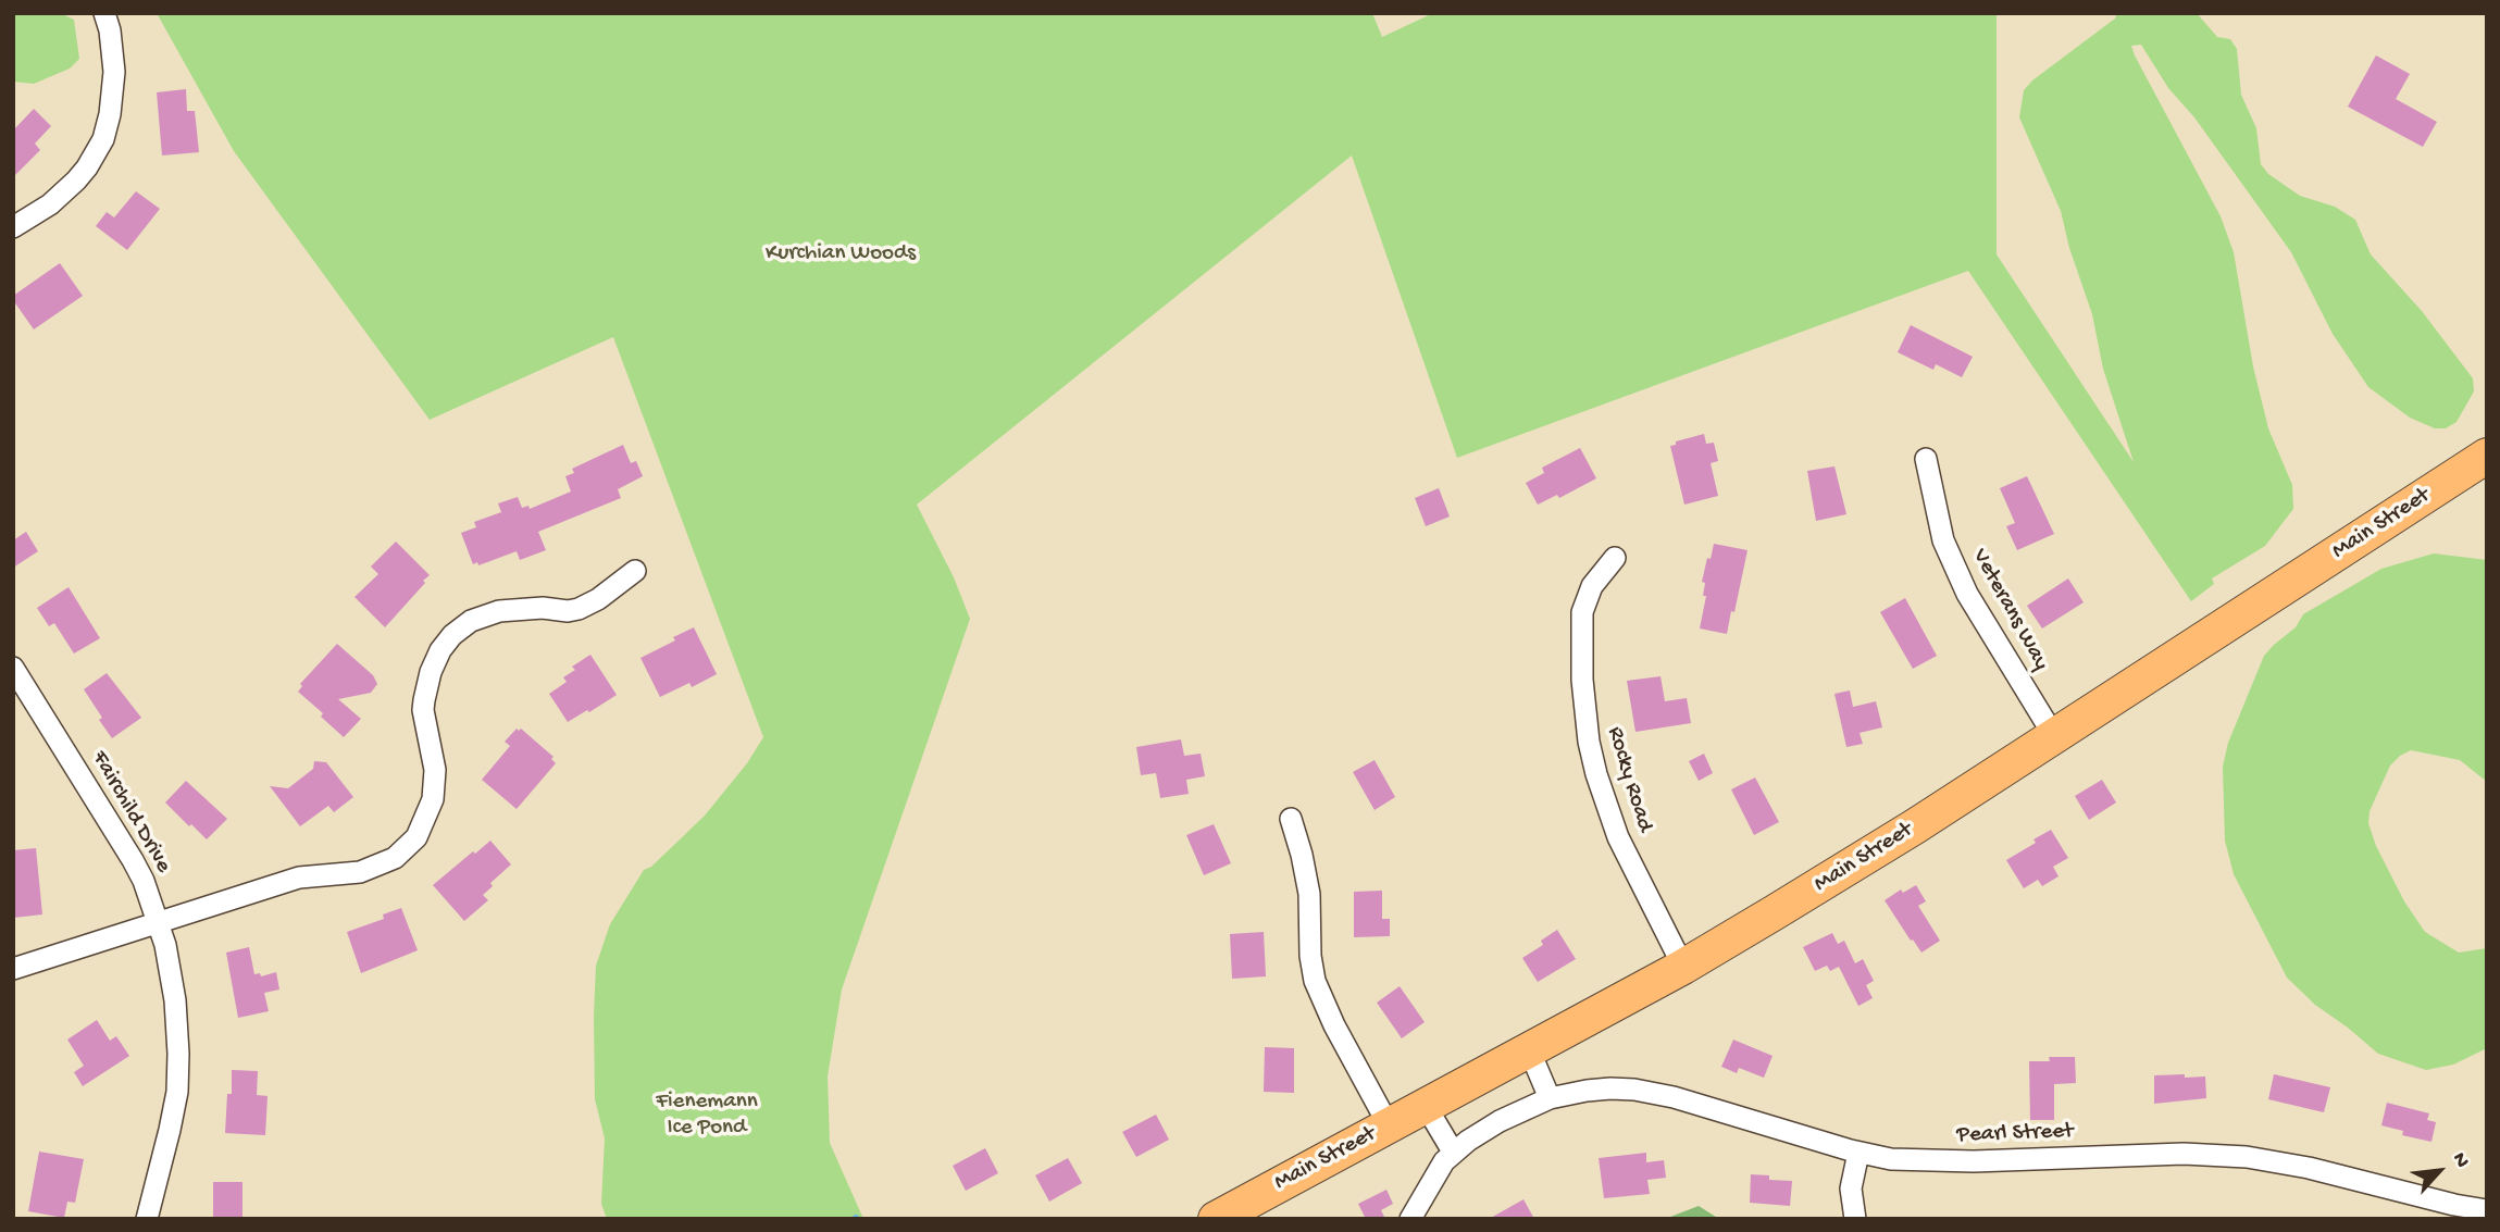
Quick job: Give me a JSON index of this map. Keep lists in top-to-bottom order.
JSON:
{
  "streets": {
    "main road": ["Main Street"],
    "street": [
      "Veterans Way",
      "Rocky Road",
      "Fairchild Drive",
      "Pearl Street"
    ]
  },
  "crossings": [
    ["Main Street", "Veterans Way"],
    ["Main Street", "Rocky Road"]
  ],
  "parks": ["Kurchian Woods", "Fienemann Ice Pond"],
  "north": "top right"
}
